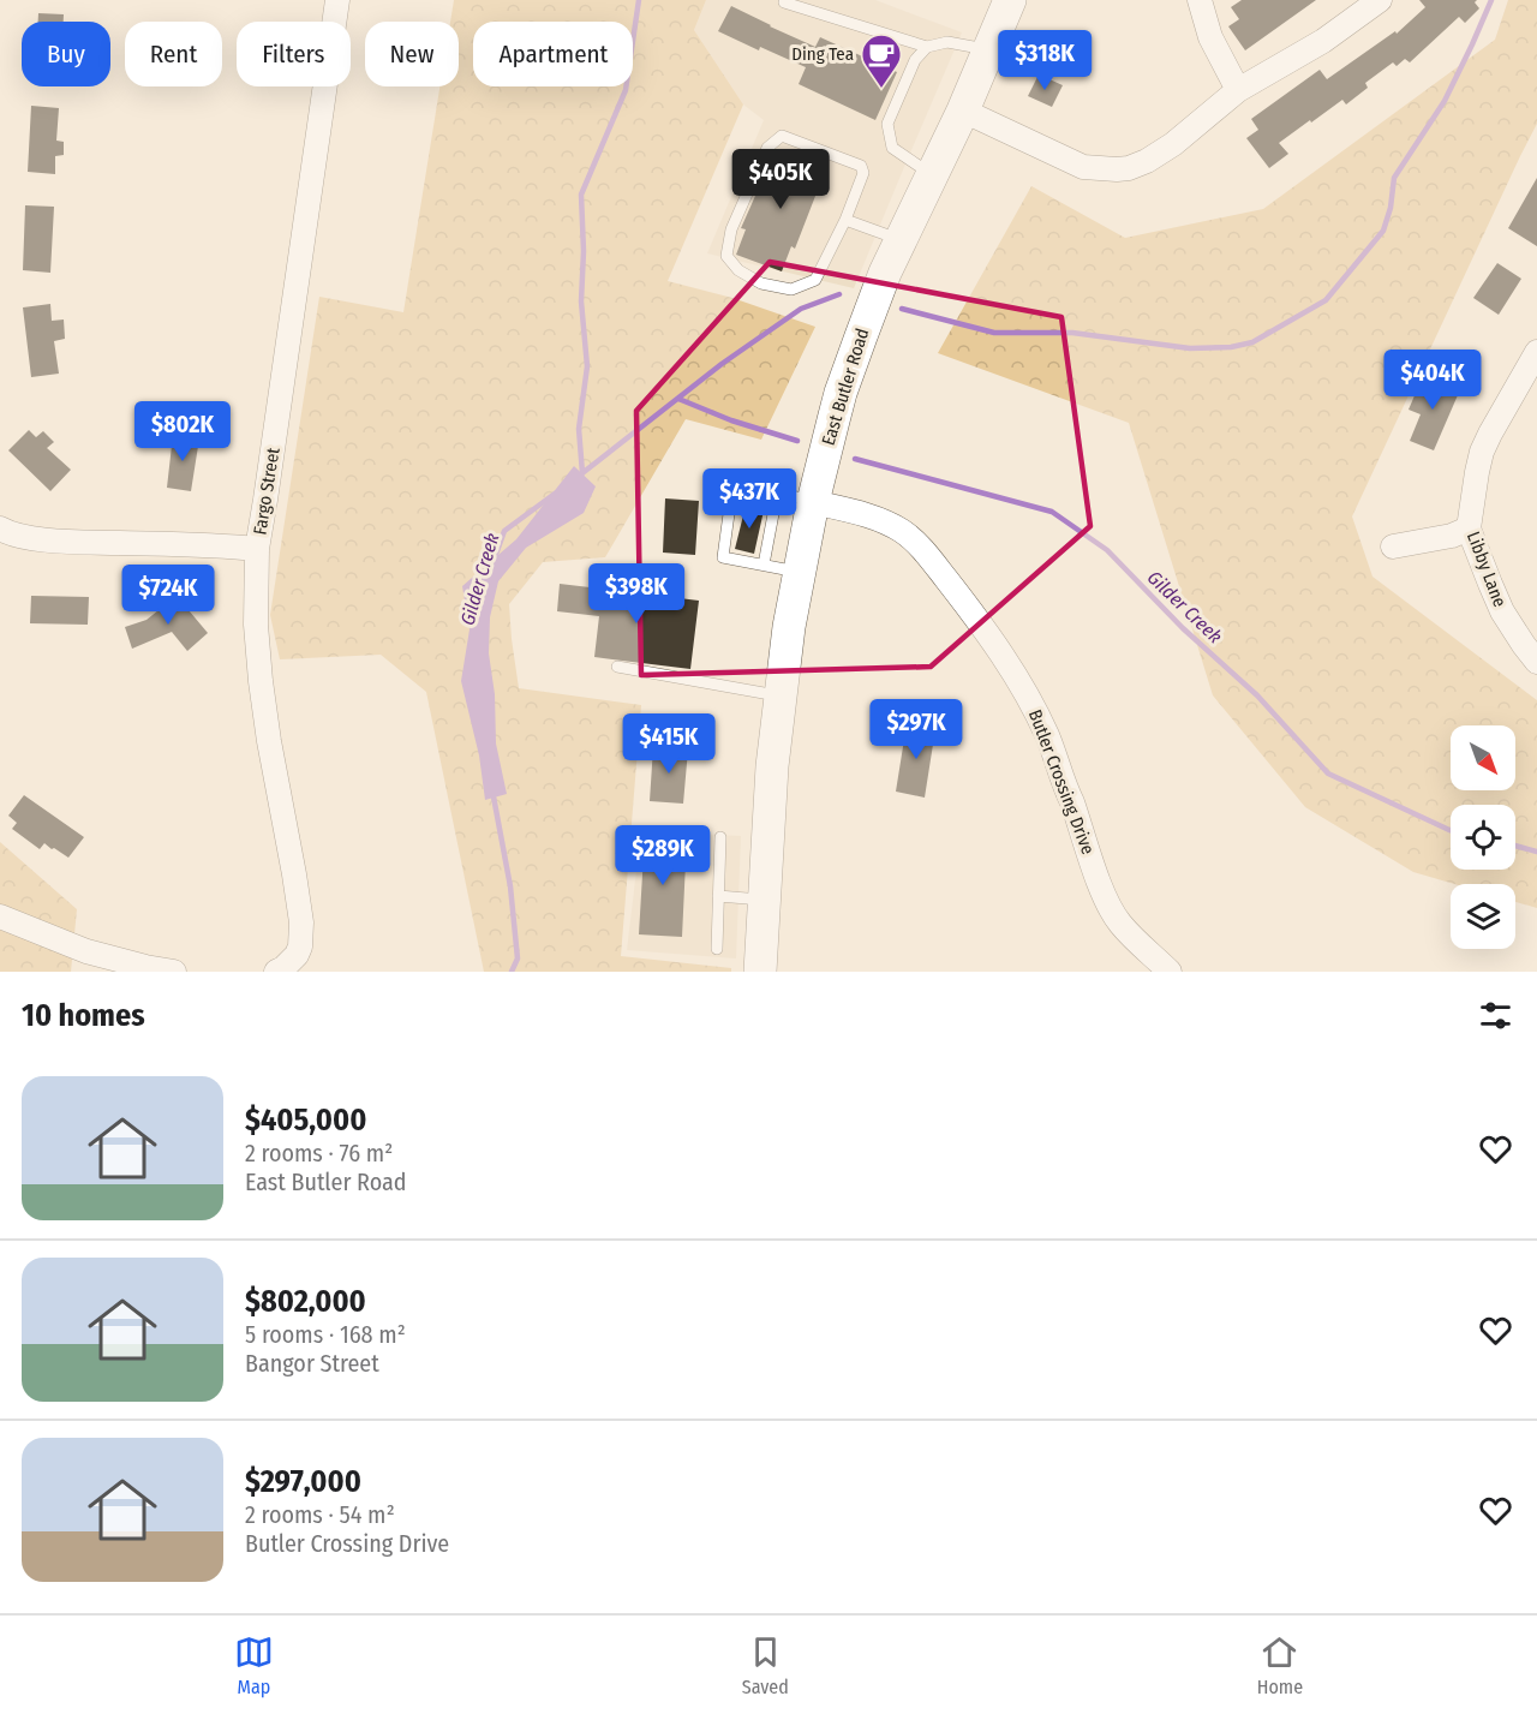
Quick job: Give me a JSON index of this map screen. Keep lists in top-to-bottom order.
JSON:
{
  "streets": {
    "main road": ["East Butler Road"],
    "street": ["Fargo Street", "Libby Lane", "Butler Crossing Drive"]
  },
  "crossings": [
    ["East Butler Road", "Butler Crossing Drive"]
  ],
  "water": ["Gilder Creek"],
  "places": {
    "cafe": ["Ding Tea"]
  },
  "north": "bottom right",
  "page": {
    "chip": [
      "Buy",
      "Rent",
      "Filters",
      "New",
      "Apartment"
    ],
    "price": [
      "$318K",
      "$405K",
      "$404K",
      "$802K",
      "$437K",
      "$398K",
      "$724K",
      "$297K",
      "$415K",
      "$289K"
    ],
    "heading": "10 homes",
    "list": [
      {
        "name": "$405,000",
        "note": "2 rooms · 76 m² · East Butler Road"
      },
      {
        "name": "$802,000",
        "note": "5 rooms · 168 m² · Bangor Street"
      },
      {
        "name": "$297,000",
        "note": "2 rooms · 54 m² · Butler Crossing Drive"
      }
    ],
    "tabs": ["Map", "Saved", "Home"]
  }
}
